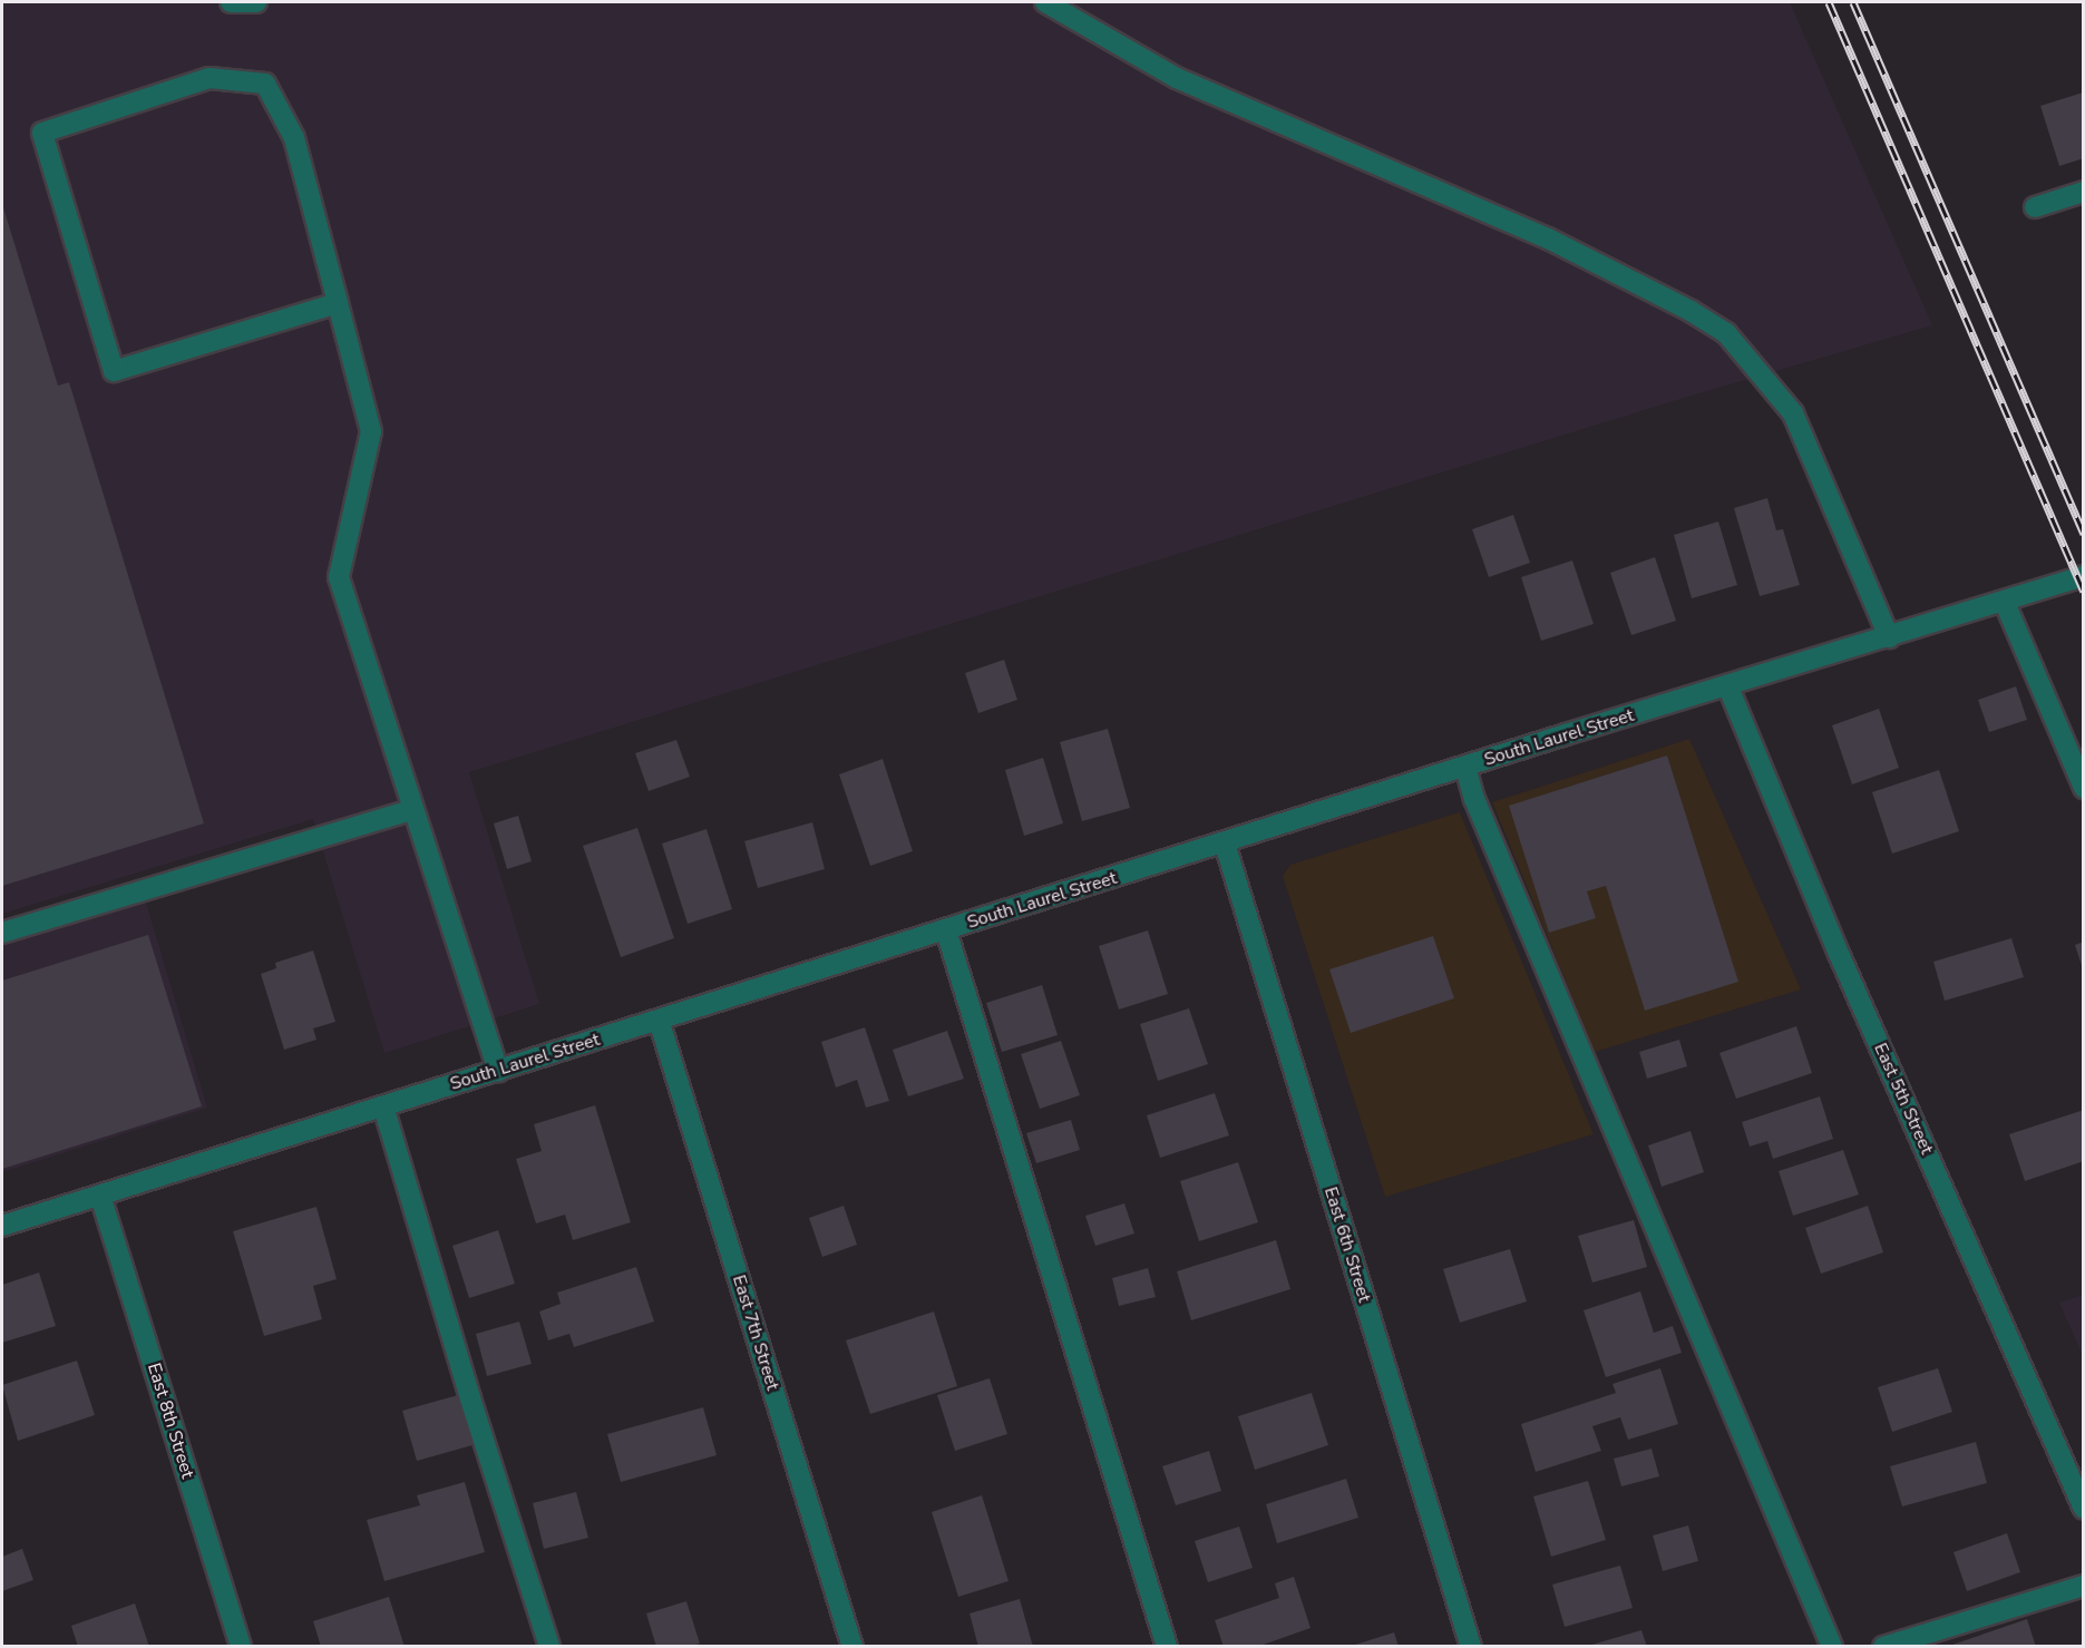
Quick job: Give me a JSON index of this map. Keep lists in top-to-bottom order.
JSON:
{
  "streets": {
    "street": [
      "South Laurel Street",
      "East 5th Street",
      "East 6th Street",
      "East 7th Street",
      "East 8th Street"
    ]
  },
  "crossings": [
    ["South Laurel Street", "East 5th Street"],
    ["South Laurel Street", "East 6th Street"],
    ["South Laurel Street", "East 7th Street"],
    ["South Laurel Street", "East 8th Street"]
  ]
}
